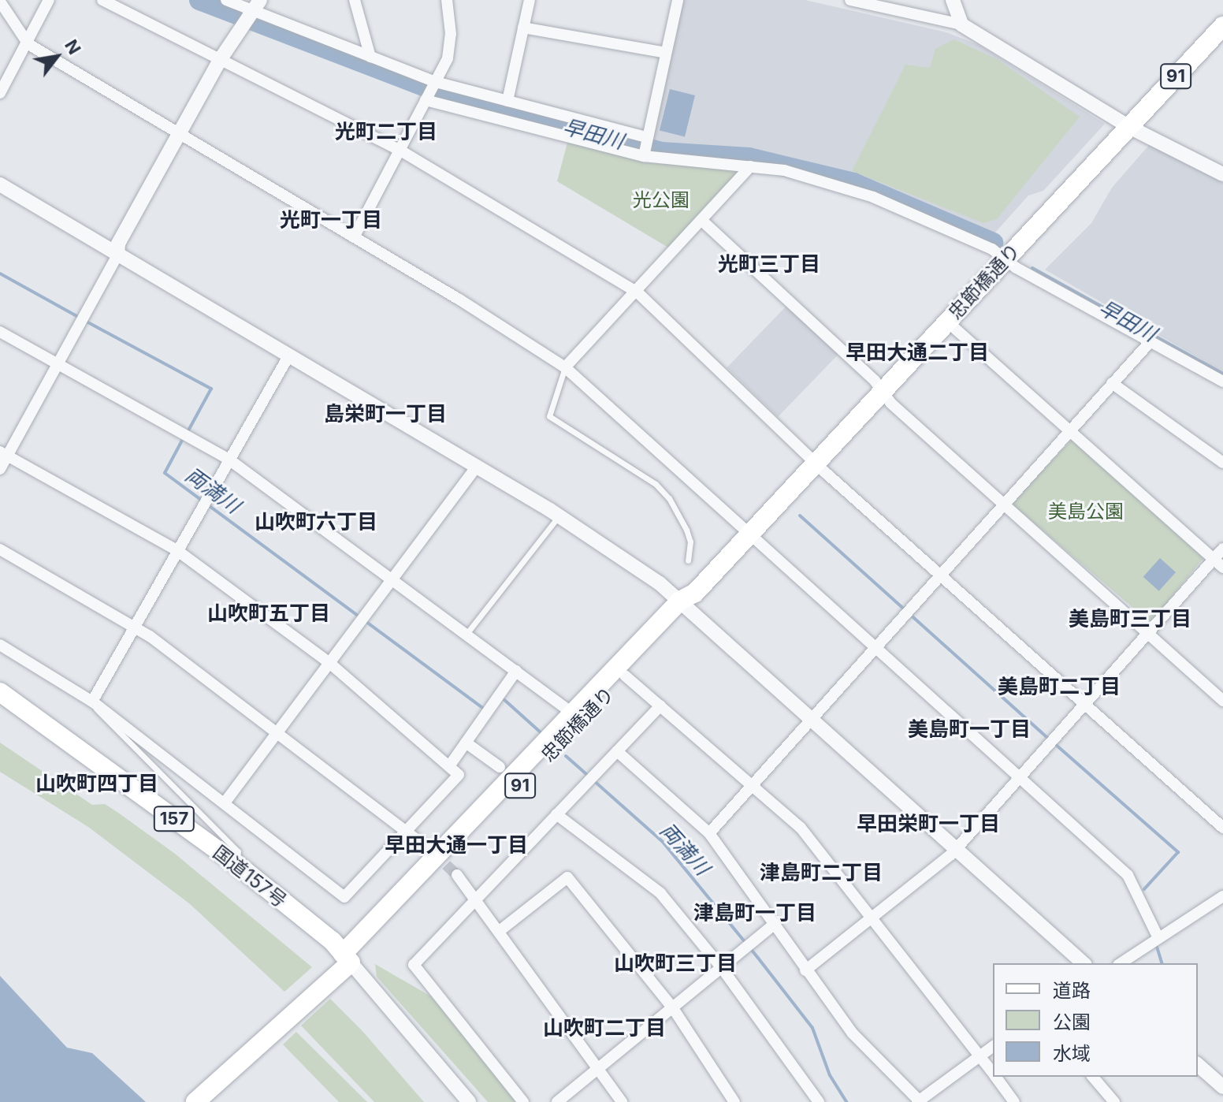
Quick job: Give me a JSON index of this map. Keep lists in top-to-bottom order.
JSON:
{
  "streets": {
    "main road": [
      "91",
      "忠節橋通り",
      "157",
      "国道157号"
    ]
  },
  "crossings": [
    ["忠節橋通り", "国道157号"]
  ],
  "districts": [
    "光町二丁目",
    "光町一丁目",
    "光町三丁目",
    "早田大通二丁目",
    "島栄町一丁目",
    "山吹町六丁目",
    "山吹町五丁目",
    "美島町三丁目",
    "美島町二丁目",
    "美島町一丁目",
    "山吹町四丁目",
    "早田栄町一丁目",
    "早田大通一丁目",
    "津島町二丁目",
    "津島町一丁目",
    "山吹町三丁目",
    "山吹町二丁目"
  ],
  "water": ["早田川", "両満川"],
  "parks": ["光公園", "美島公園"],
  "legend": ["道路", "公園", "水域"],
  "north": "top right"
}
